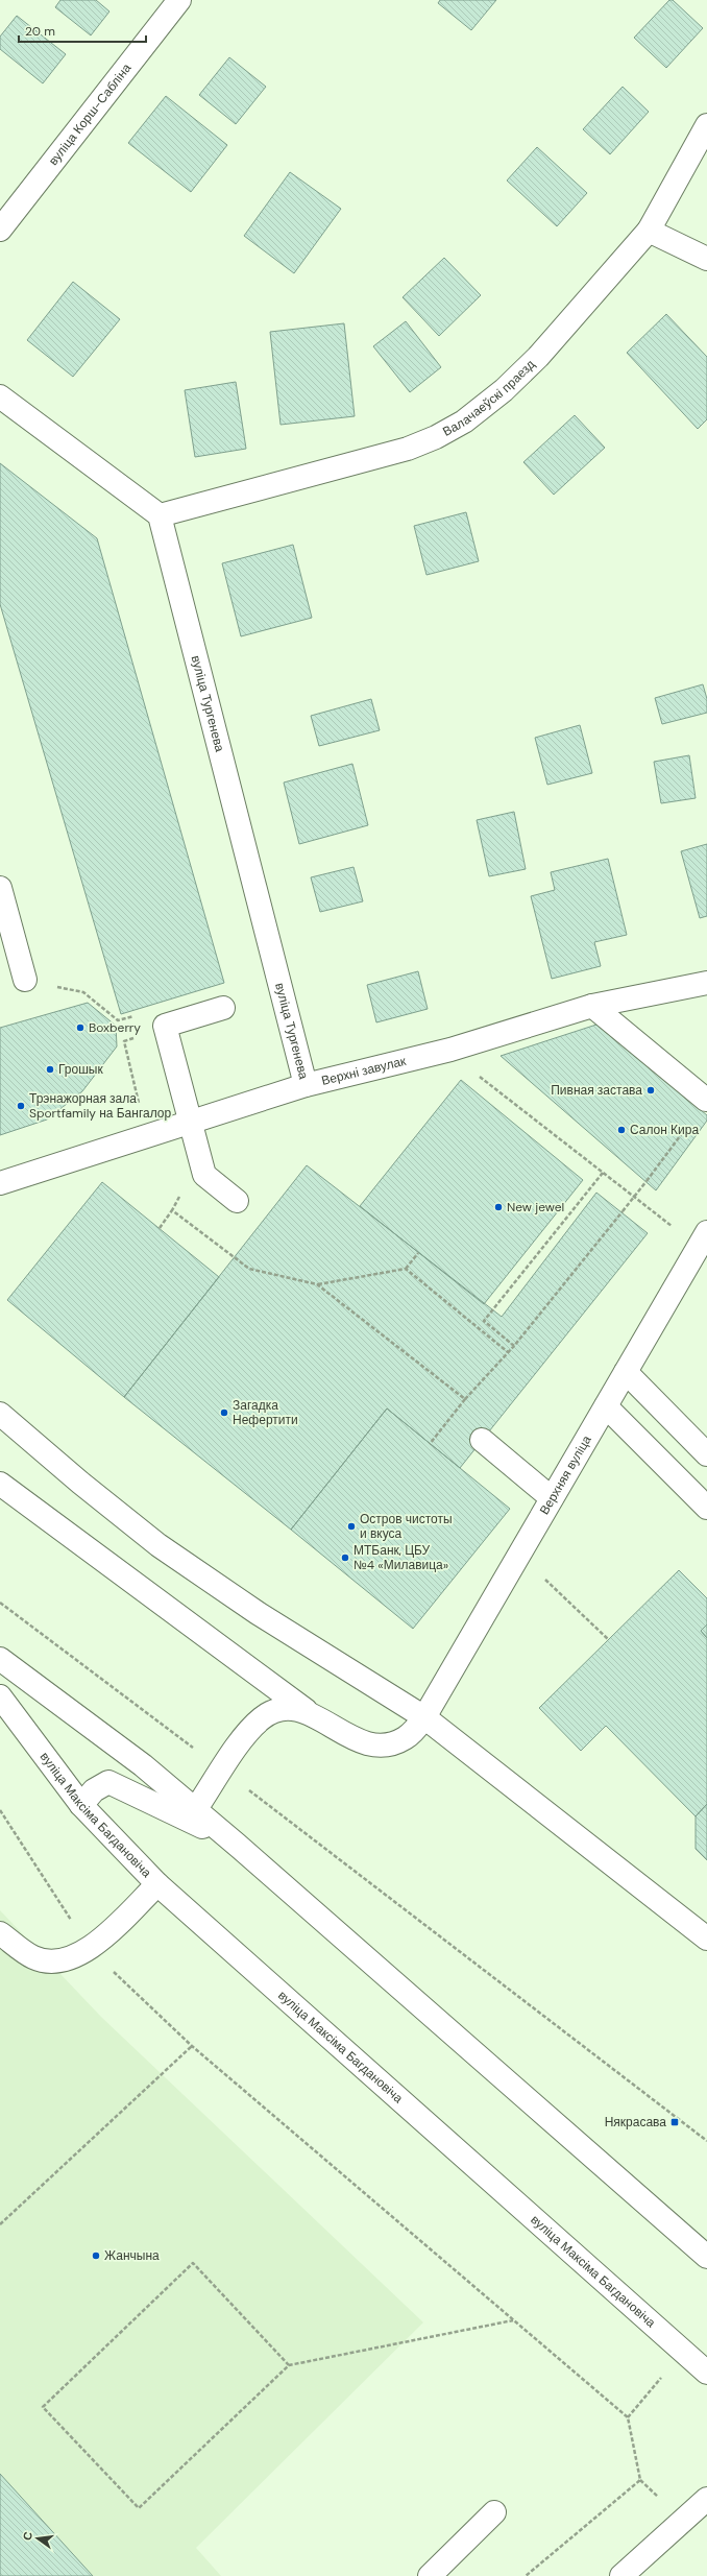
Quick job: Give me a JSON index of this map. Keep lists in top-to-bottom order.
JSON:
{
  "streets": {
    "street": [
      "вуліца Корш-Сабліна",
      "Валачаеўскі праезд",
      "вуліца Тургенева",
      "Верхні завулак",
      "Верхняя вуліца",
      "вуліца Максіма Багдановіча"
    ]
  },
  "crossings": [
    ["Валачаеўскі праезд", "вуліца Тургенева"],
    ["вуліца Тургенева", "Верхні завулак"]
  ],
  "places": {
    "other": [
      "Boxberry",
      "Грошык",
      "Пивная застава",
      "Трэнажорная зала Sportfamily на Бангалор",
      "Салон Кира",
      "New jewel",
      "Загадка Нефертити",
      "Остров чистоты и вкуса",
      "МТБанк, ЦБУ №4 «Милавица»",
      "Жанчына"
    ],
    "transit": ["Някрасава"]
  },
  "scale_bar": "20 m",
  "north": "left"
}
